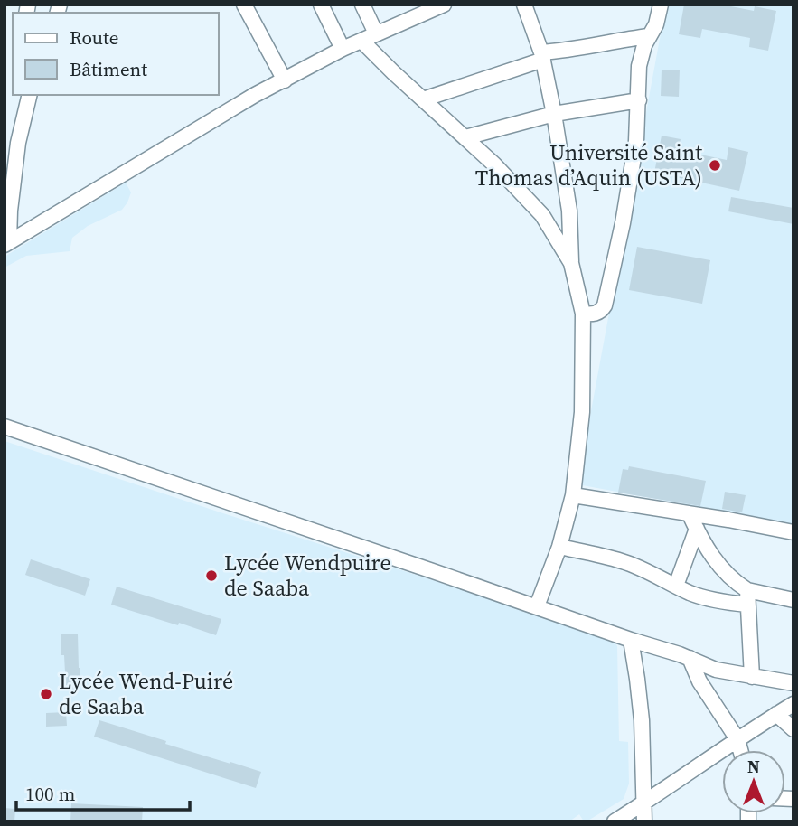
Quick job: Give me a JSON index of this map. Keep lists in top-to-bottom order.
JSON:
{
  "places": ["Université Saint Thomas d’Aquin (USTA)", "Lycée Wendpuire de Saaba", "Lycée Wend-Puiré de Saaba"],
  "legend": ["Route", "Bâtiment"],
  "scale_bar": "100 m",
  "north": "top"
}
